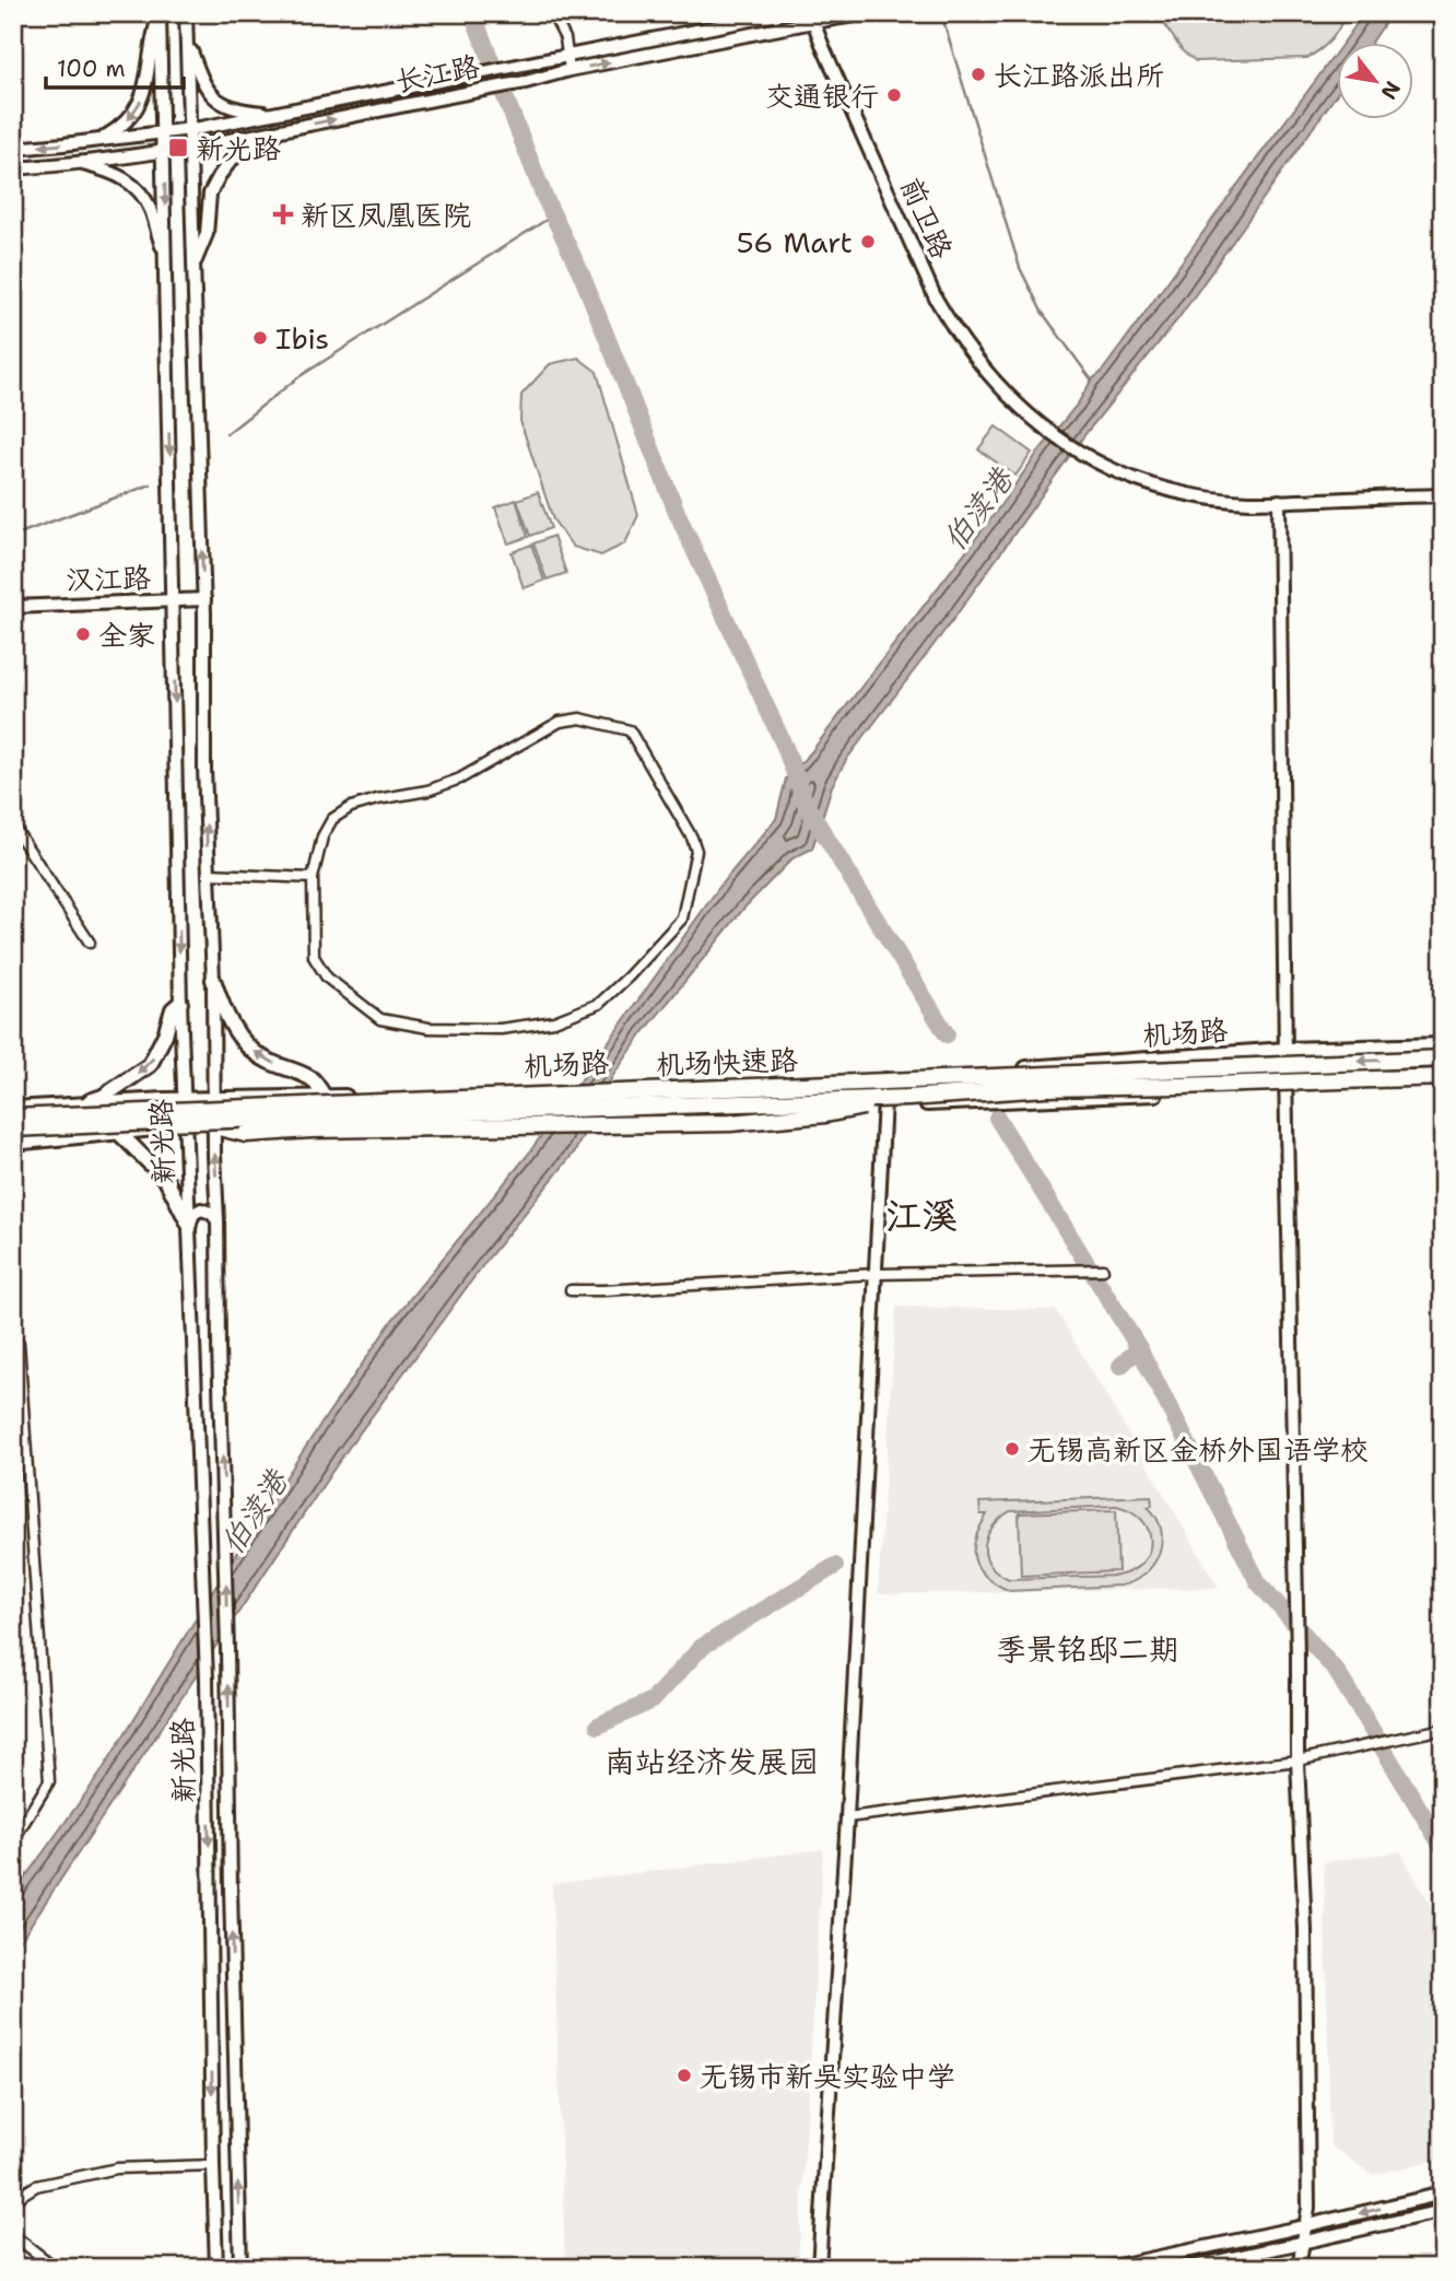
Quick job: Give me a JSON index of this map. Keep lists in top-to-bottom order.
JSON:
{
  "streets": {
    "highway": ["机场快速路"],
    "main road": [
      "长江路",
      "前卫路",
      "汉江路",
      "机场路",
      "新光路"
    ]
  },
  "crossings": [
    ["长江路", "前卫路"],
    ["长江路", "新光路"],
    ["汉江路", "新光路"],
    ["机场路", "新光路"]
  ],
  "districts": ["江溪", "季景铭邸二期", "南站经济发展园"],
  "water": ["伯渎港"],
  "places": {
    "other": [
      "长江路派出所",
      "交通银行",
      "56 Mart",
      "Ibis",
      "全家",
      "无锡高新区金桥外国语学校",
      "无锡市新吴实验中学"
    ],
    "transit": ["新光路"],
    "health": ["新区凤凰医院"]
  },
  "scale_bar": "100 m",
  "north": "bottom right"
}
